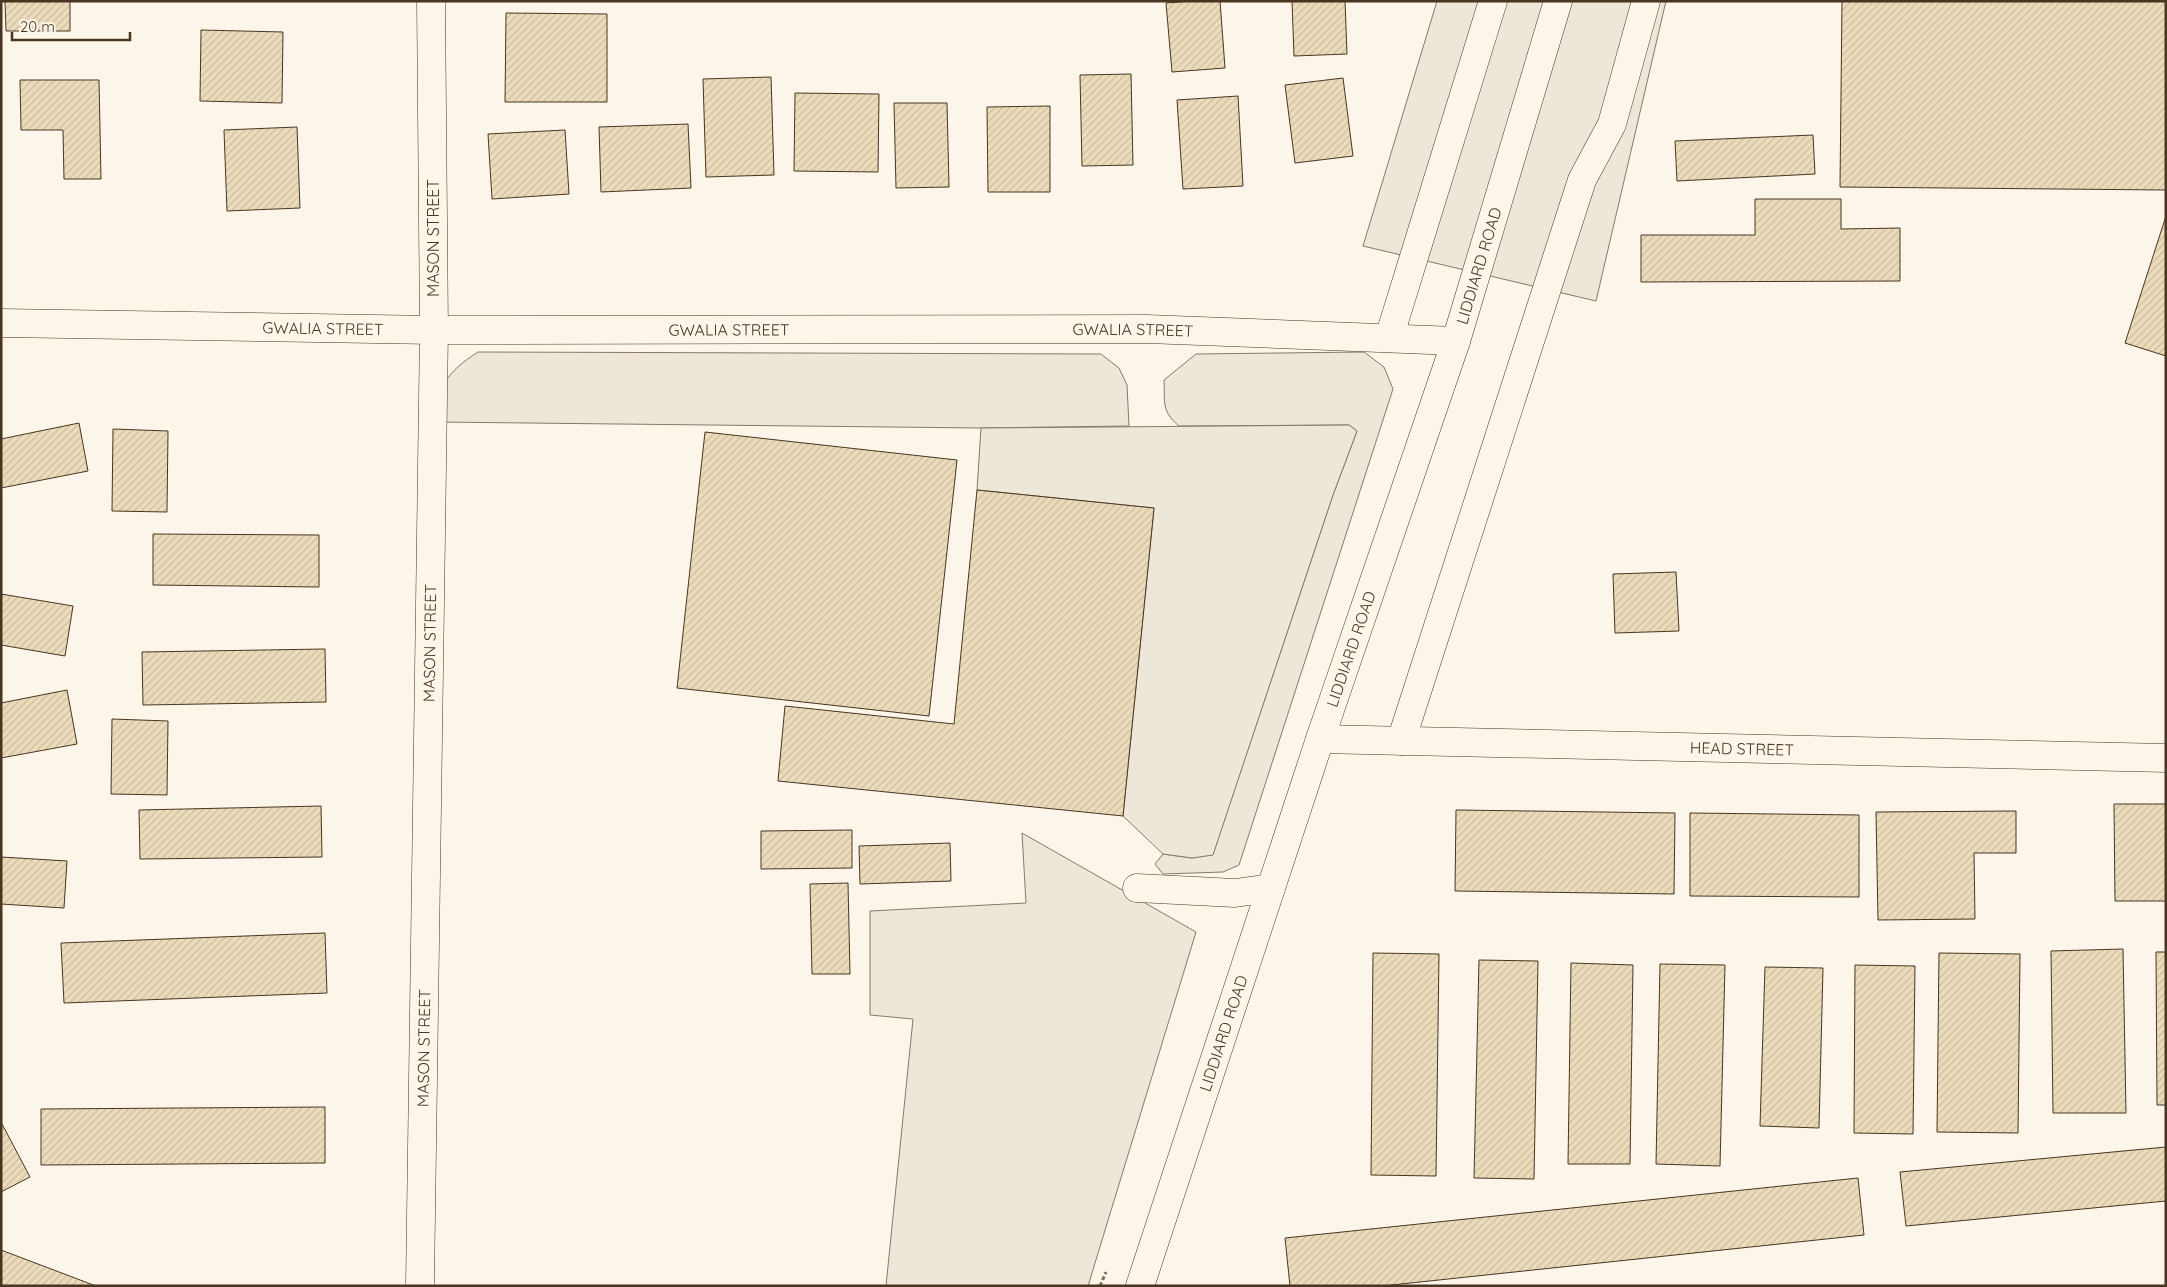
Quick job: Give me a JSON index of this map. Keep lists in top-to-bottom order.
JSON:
{
  "streets": {
    "street": [
      "MASON STREET",
      "LIDDIARD ROAD",
      "GWALIA STREET",
      "HEAD STREET"
    ]
  },
  "crossings": [
    ["MASON STREET", "GWALIA STREET"],
    ["LIDDIARD ROAD", "GWALIA STREET"],
    ["LIDDIARD ROAD", "HEAD STREET"]
  ],
  "scale_bar": "20 m"
}
